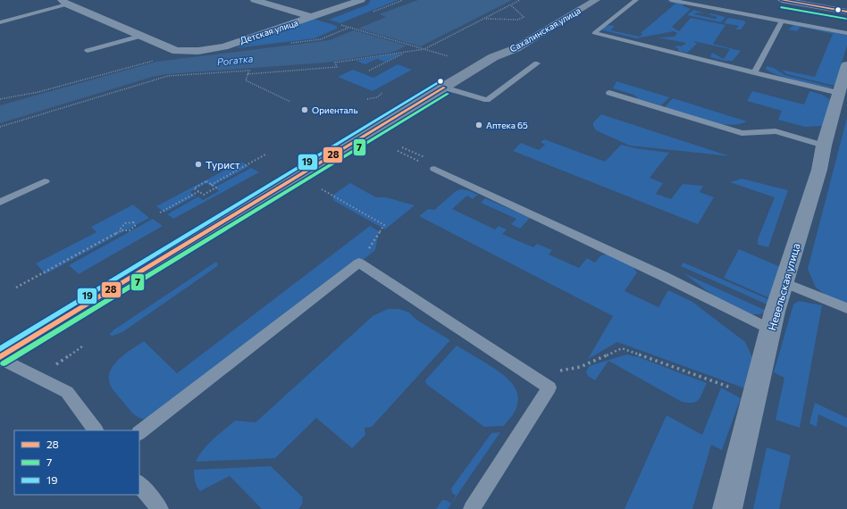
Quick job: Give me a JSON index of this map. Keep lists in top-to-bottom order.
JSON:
{
  "streets": {
    "main road": ["Сахалинская улица"],
    "street": ["Детская улица", "Невельская улица"]
  },
  "water": ["Рогатка"],
  "places": ["Ориенталь", "Аптека 65", "Турист"],
  "lines": ["transit line 28", "transit line 7", "transit line 19"],
  "legend": ["28", "7", "19"]
}
